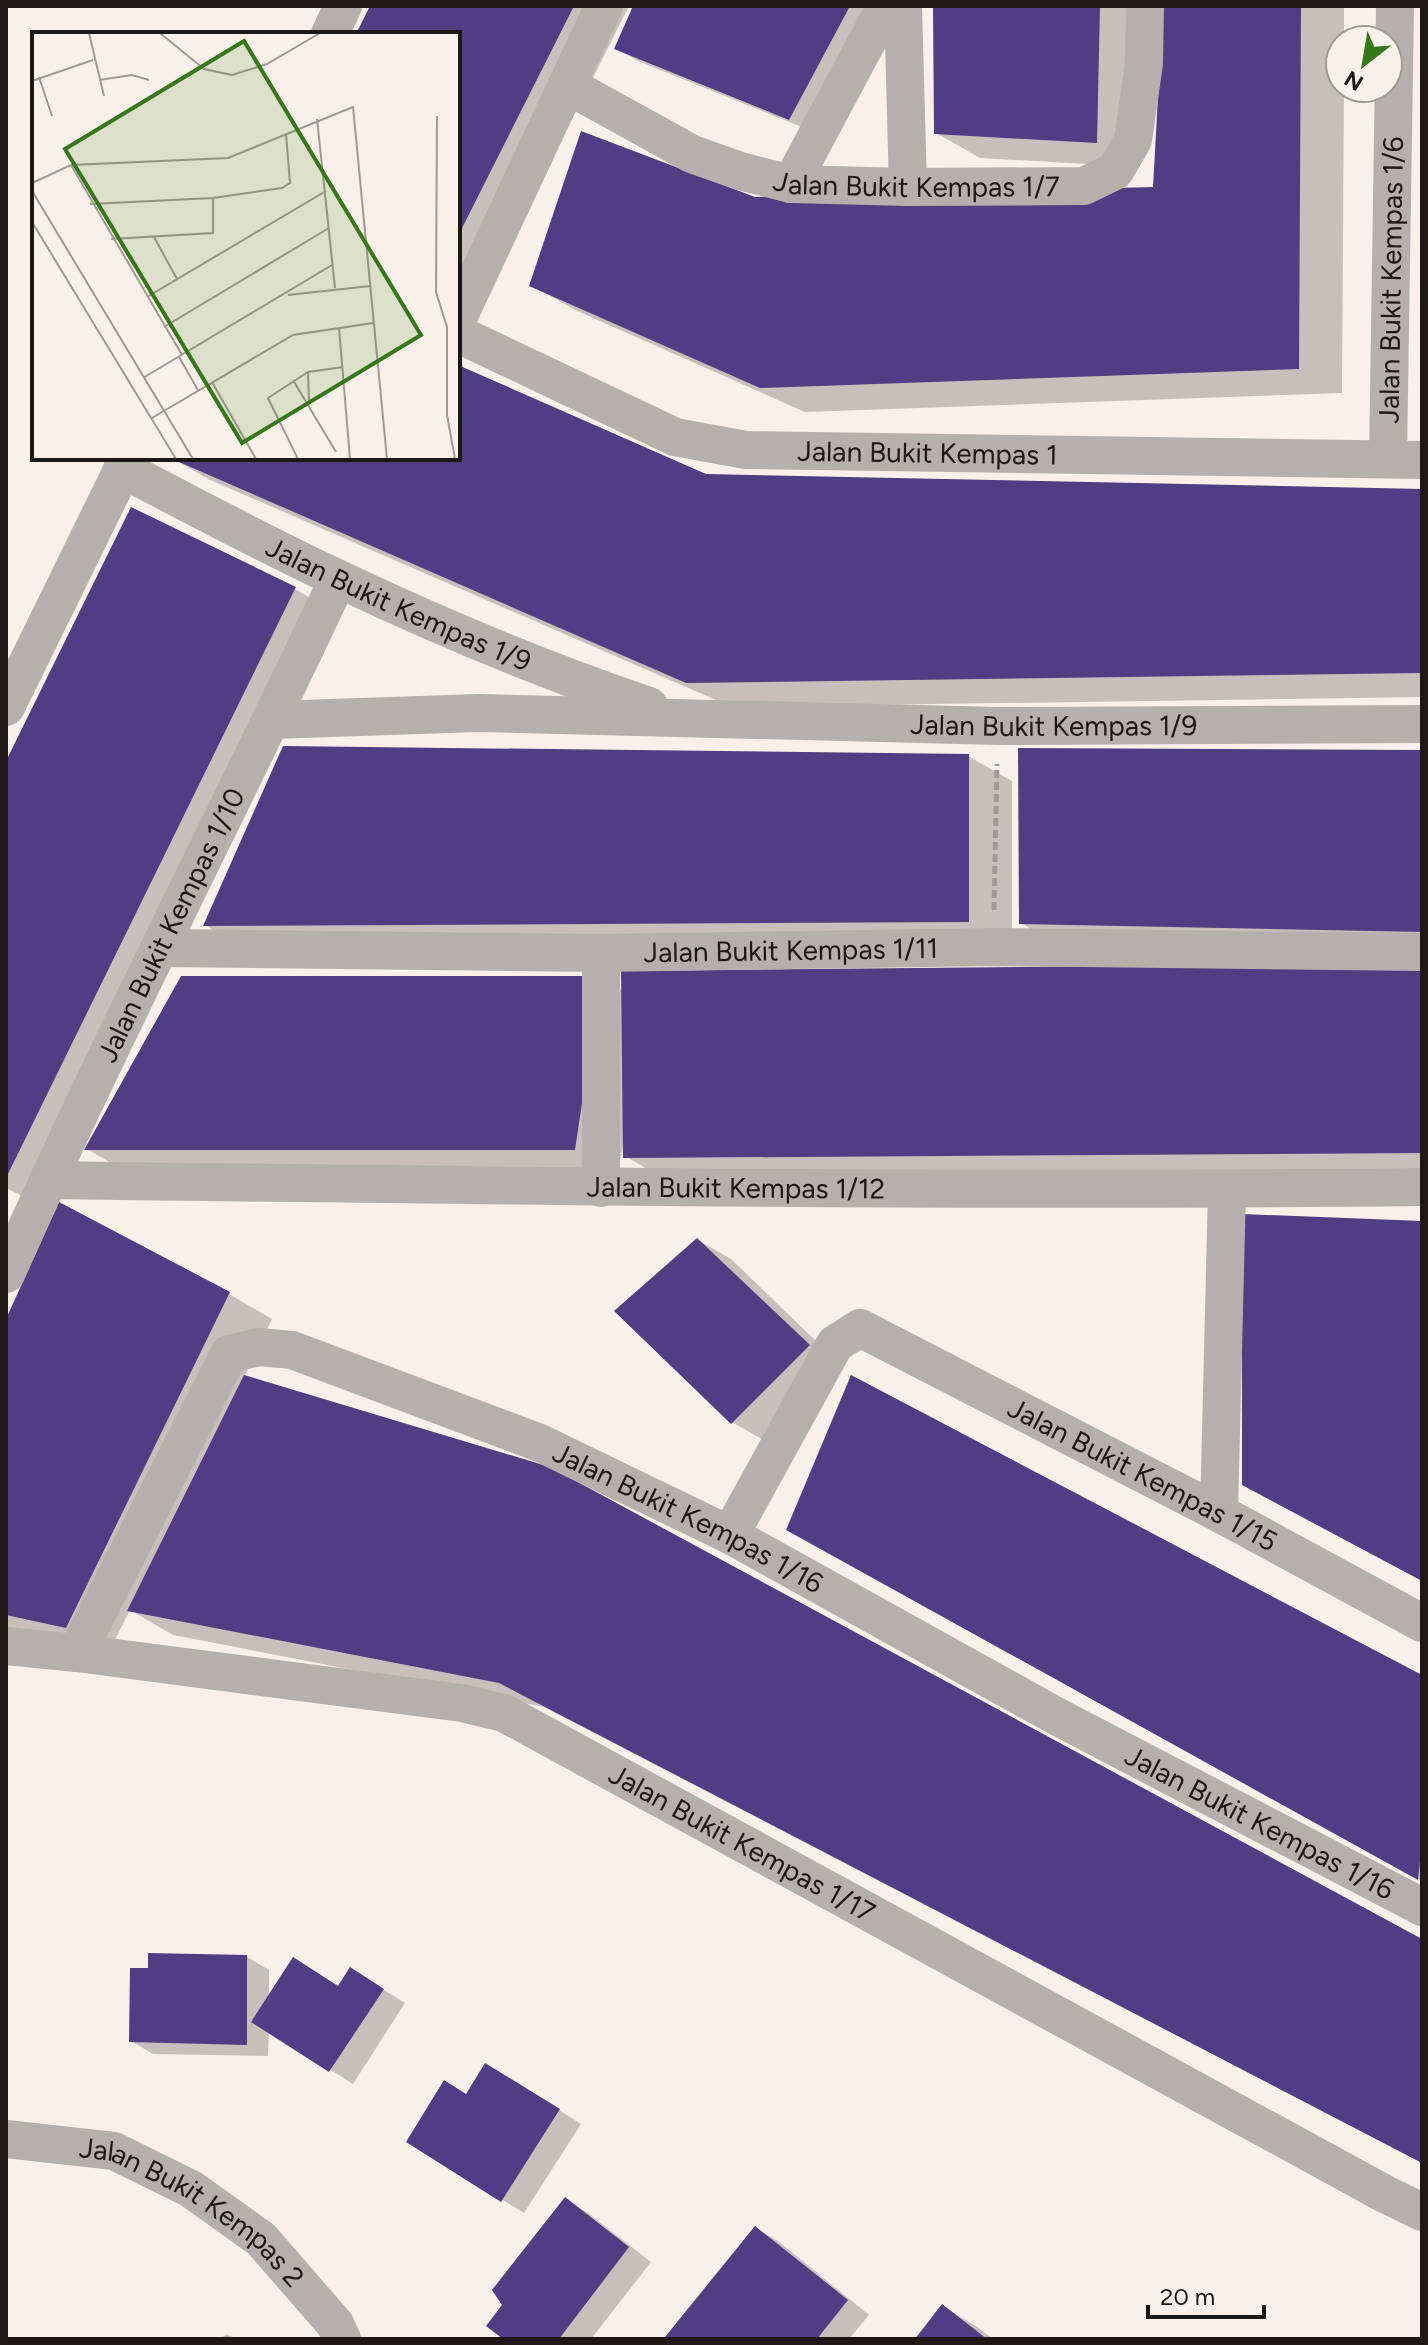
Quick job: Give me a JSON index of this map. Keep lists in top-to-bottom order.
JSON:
{
  "streets": {
    "street": [
      "Jalan Bukit Kempas 1/7",
      "Jalan Bukit Kempas 1/6",
      "Jalan Bukit Kempas 1",
      "Jalan Bukit Kempas 1/9",
      "Jalan Bukit Kempas 1/10",
      "Jalan Bukit Kempas 1/11",
      "Jalan Bukit Kempas 1/12",
      "Jalan Bukit Kempas 1/15",
      "Jalan Bukit Kempas 1/16",
      "Jalan Bukit Kempas 1/17",
      "Jalan Bukit Kempas 2"
    ]
  },
  "crossings": [
    ["Jalan Bukit Kempas 1/6", "Jalan Bukit Kempas 1"],
    ["Jalan Bukit Kempas 1/9", "Jalan Bukit Kempas 1/10"],
    ["Jalan Bukit Kempas 1/10", "Jalan Bukit Kempas 1/11"],
    ["Jalan Bukit Kempas 1/10", "Jalan Bukit Kempas 1/12"],
    ["Jalan Bukit Kempas 1/15", "Jalan Bukit Kempas 1/16"],
    ["Jalan Bukit Kempas 1/16", "Jalan Bukit Kempas 1/17"]
  ],
  "scale_bar": "20 m",
  "north": "bottom left"
}
